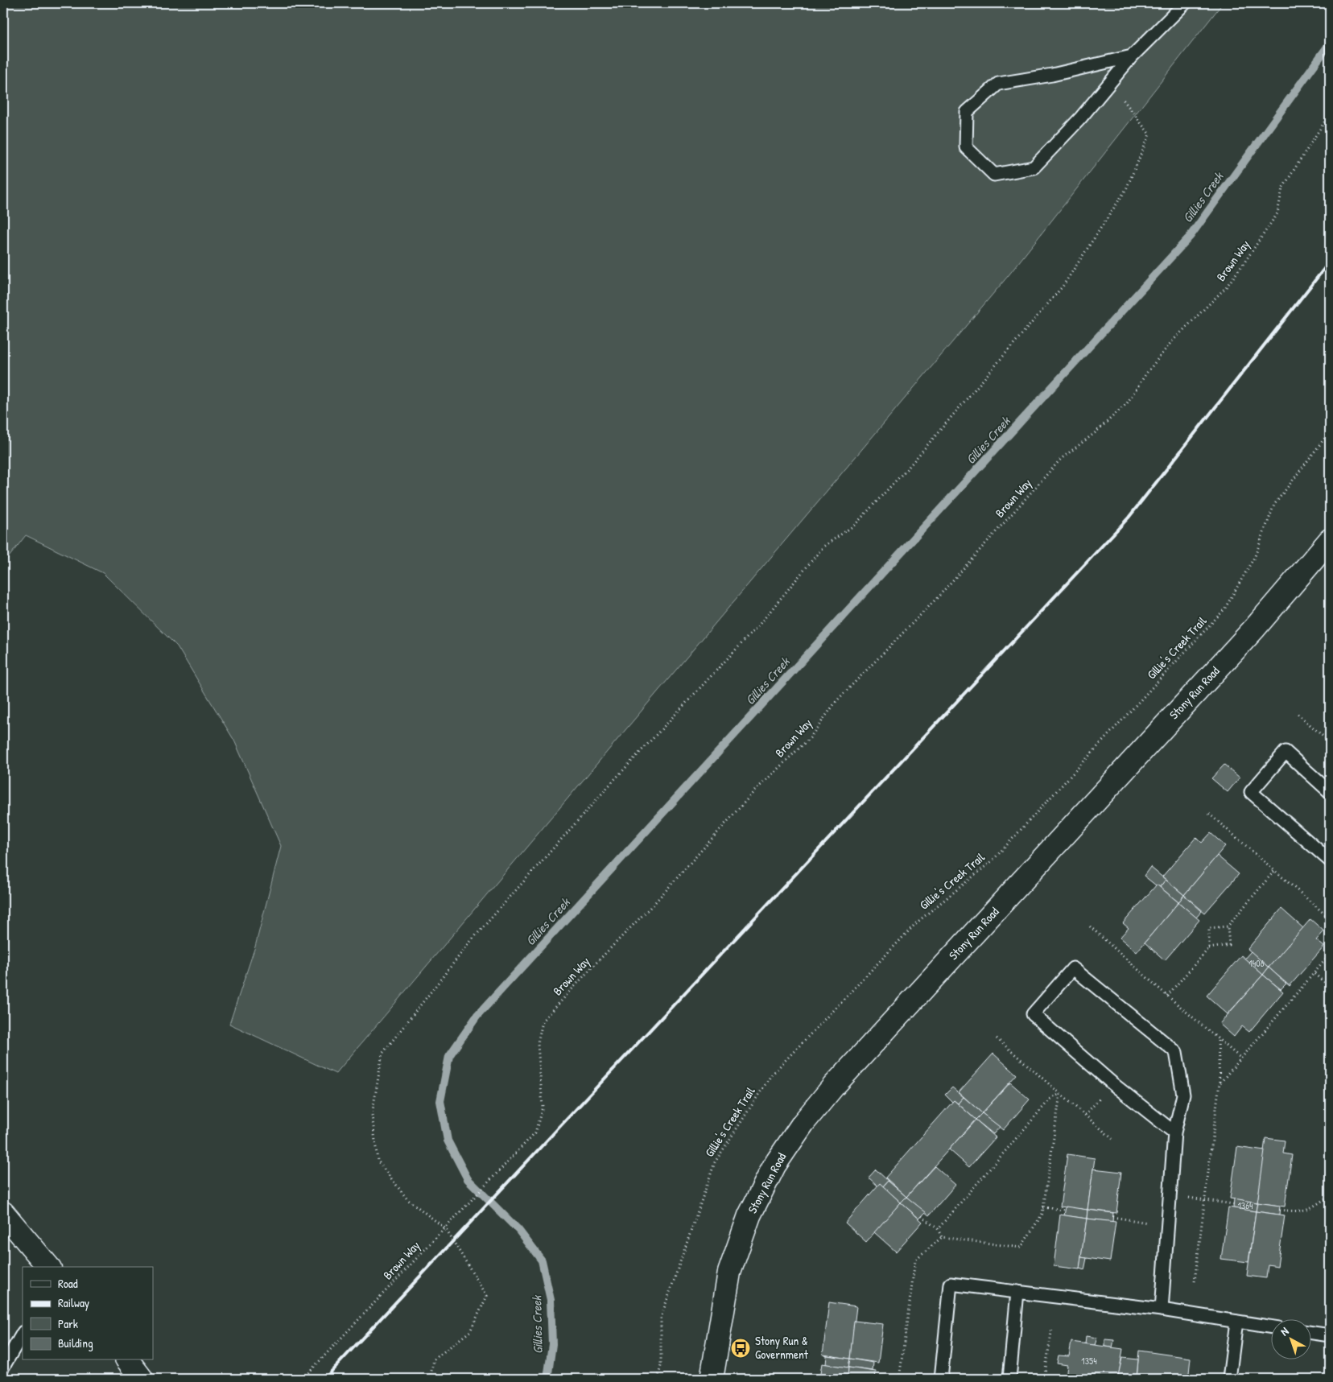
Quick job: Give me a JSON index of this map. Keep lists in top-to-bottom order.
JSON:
{
  "streets": {
    "street": ["Stony Run Road"],
    "path": ["Brown Way", "Gillie's Creek Trail"]
  },
  "water": ["Gillies Creek"],
  "places": {
    "bus stop": ["Stony Run & Government"]
  },
  "house_numbers": ["1406", "1364", "1354"],
  "legend": [
    "Road",
    "Railway",
    "Park",
    "Building"
  ],
  "north": "top left"
}
